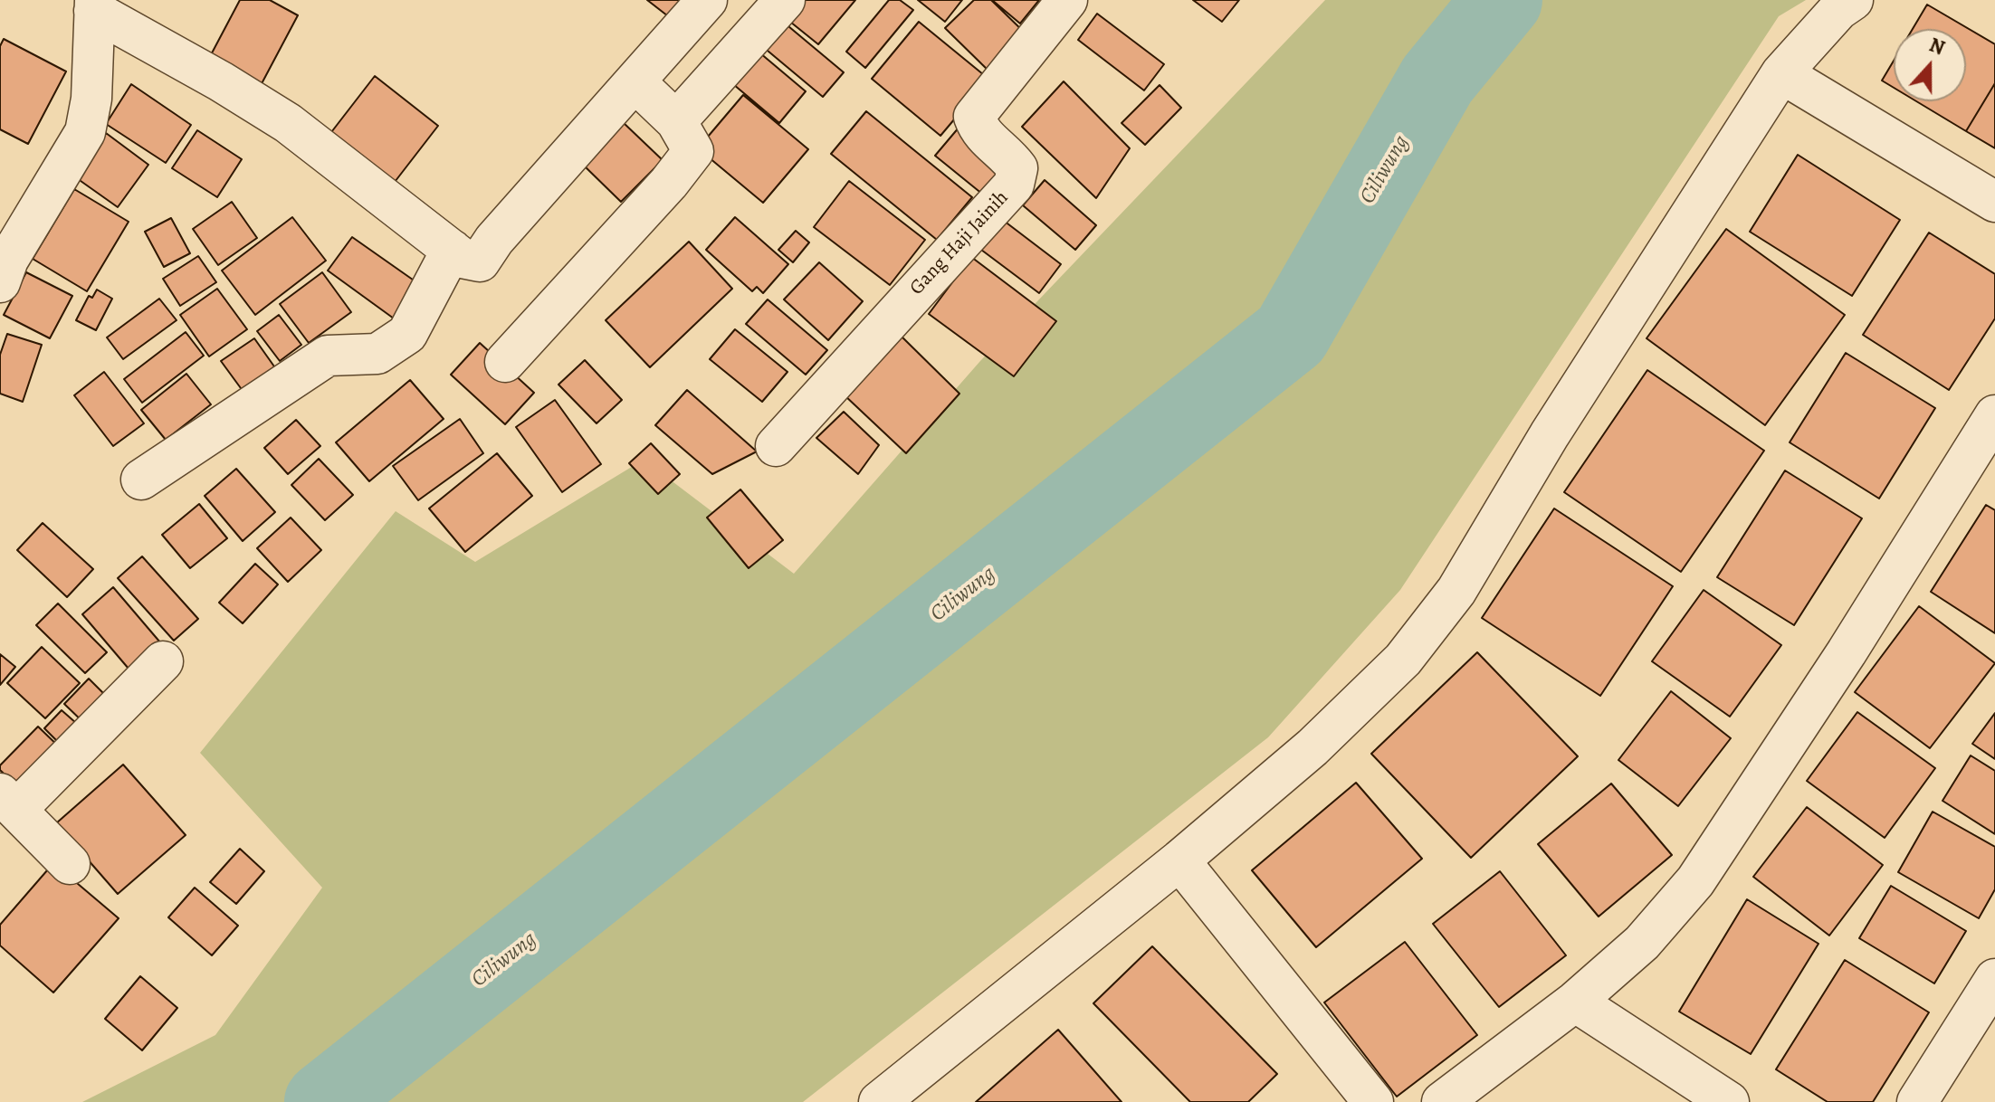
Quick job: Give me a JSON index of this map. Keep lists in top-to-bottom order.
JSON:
{
  "streets": {
    "street": ["Gang Haji Jainih"]
  },
  "water": ["Ciliwung"],
  "north": "top"
}
